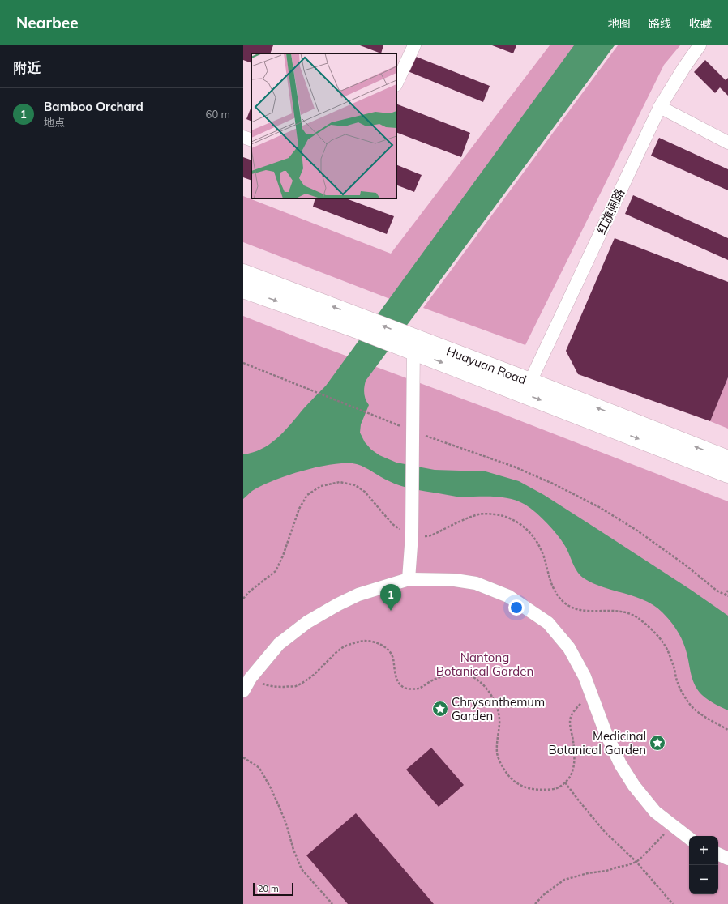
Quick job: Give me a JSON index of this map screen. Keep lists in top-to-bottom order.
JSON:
{
  "streets": {
    "main road": ["Huayuan Road"],
    "street": ["红旗闸路"]
  },
  "crossings": [
    ["红旗闸路", "Huayuan Road"]
  ],
  "parks": ["Nantong Botanical Garden"],
  "places": {
    "place": ["Chrysanthemum Garden", "Medicinal Botanical Garden"]
  },
  "scale_bar": "20 m",
  "page": {
    "header": "Nearbee",
    "nav": ["地图", "路线", "收藏"],
    "heading": "附近",
    "list": [
      {
        "mark": "1",
        "name": "Bamboo Orchard",
        "note": "地点",
        "value": "60 m"
      }
    ],
    "pins": "1",
    "map_buttons": ["+", "−"],
    "scale": "20 m"
  }
}
